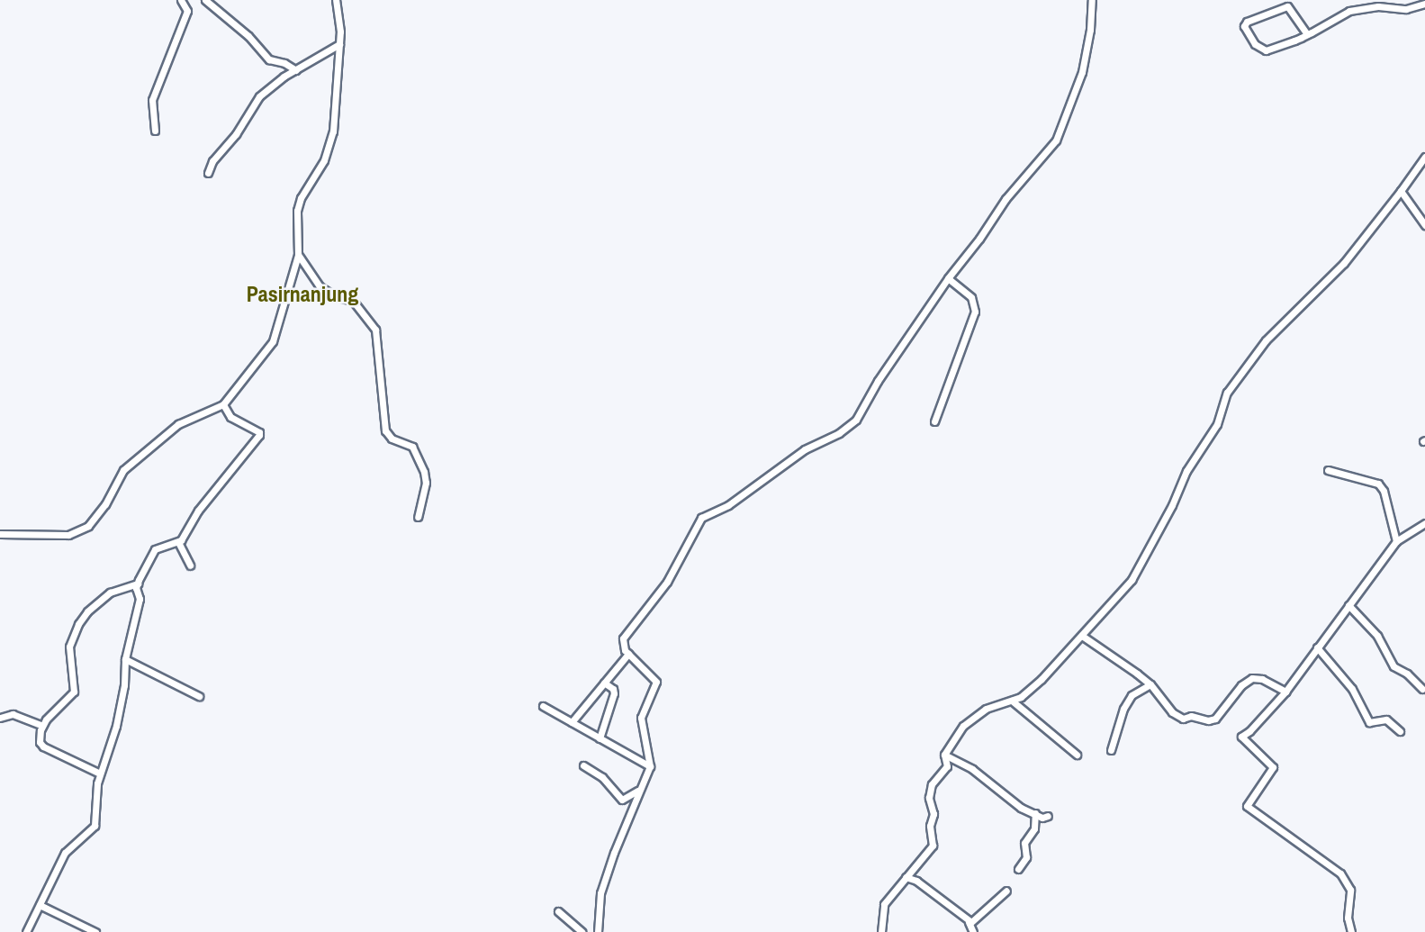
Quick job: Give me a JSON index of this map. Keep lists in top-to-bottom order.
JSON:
{
  "districts": ["Pasirnanjung"]
}
